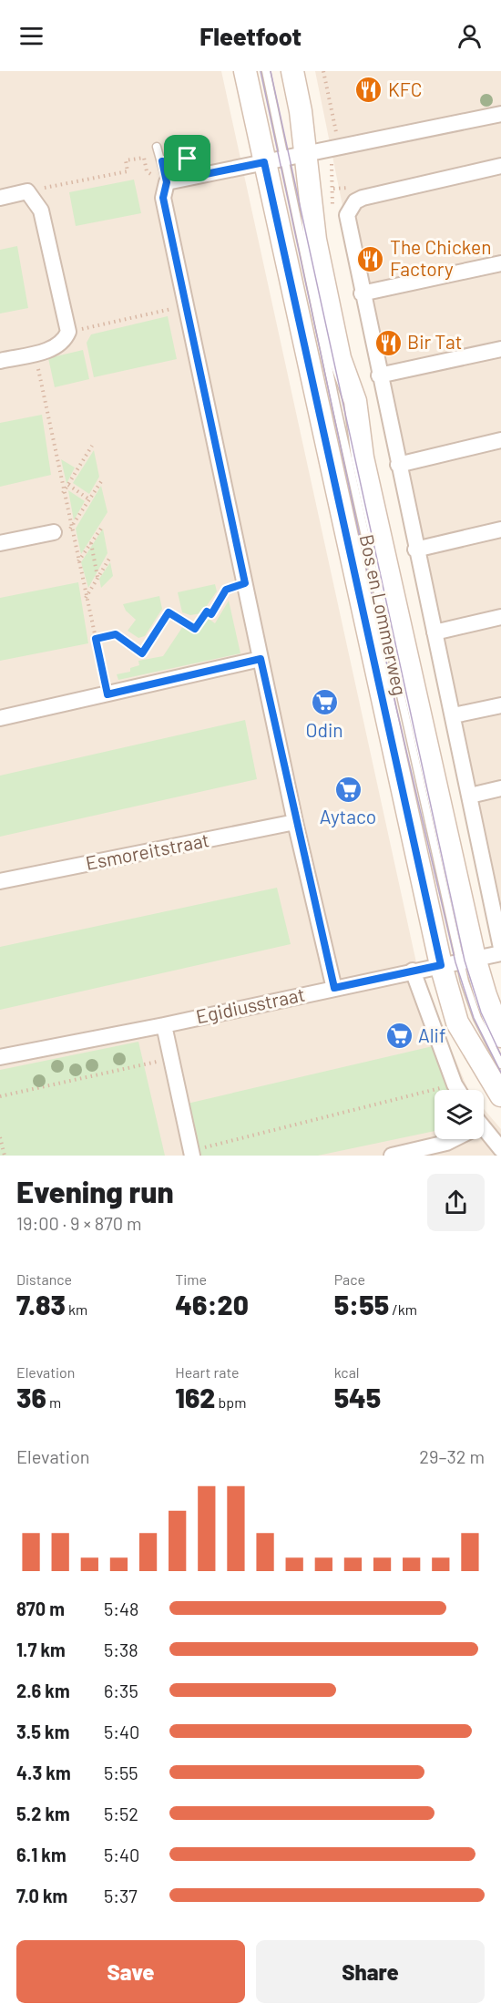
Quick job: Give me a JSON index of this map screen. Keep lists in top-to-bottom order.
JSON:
{
  "streets": {
    "main road": ["Bos en Lommerweg"],
    "street": ["Esmoreitstraat", "Egidiusstraat"]
  },
  "crossings": [
    ["Bos en Lommerweg", "Egidiusstraat"]
  ],
  "places": {
    "restaurant": ["KFC", "The Chicken Factory", "Bir Tat"],
    "supermarket": ["Odin", "Aytaco", "Alif"]
  },
  "page": {
    "header": "Fleetfoot",
    "heading": ["Evening run", "19:00 · 9 × 870 m"],
    "stats": [
      ["Distance", "7.83 km"],
      ["Time", "46:20"],
      ["Pace", "5:55 /km"],
      ["Elevation", "36 m"],
      ["Heart rate", "162 bpm"],
      ["kcal", "545"]
    ],
    "chart": ["Elevation", "29–32 m"],
    "list": [
      {
        "name": "870 m",
        "note": "5:48"
      },
      {
        "name": "1.7 km",
        "note": "5:38"
      },
      {
        "name": "2.6 km",
        "note": "6:35"
      },
      {
        "name": "3.5 km",
        "note": "5:40"
      },
      {
        "name": "4.3 km",
        "note": "5:55"
      },
      {
        "name": "5.2 km",
        "note": "5:52"
      },
      {
        "name": "6.1 km",
        "note": "5:40"
      },
      {
        "name": "7.0 km",
        "note": "5:37"
      }
    ],
    "buttons": ["Save", "Share"]
  }
}
